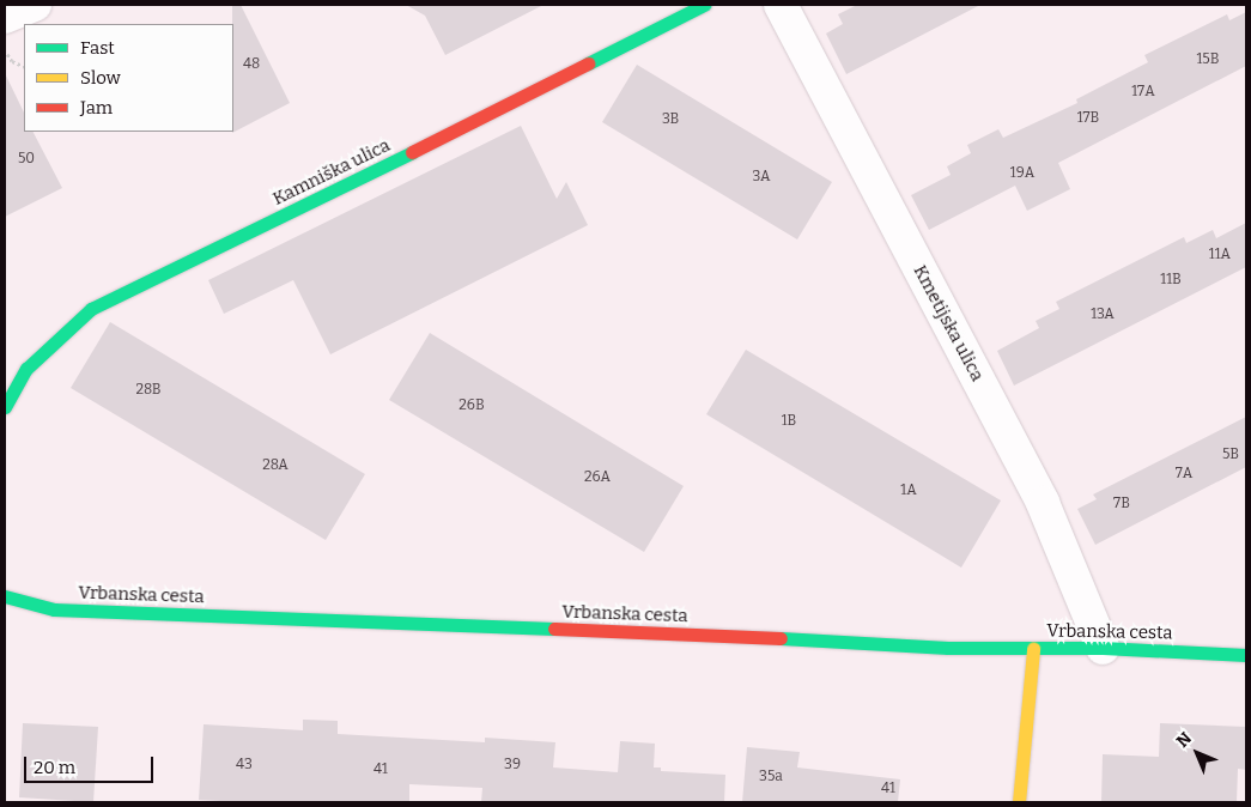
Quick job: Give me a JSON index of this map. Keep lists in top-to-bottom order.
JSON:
{
  "streets": {
    "street": ["Kamniška ulica", "Kmetijska ulica", "Vrbanska cesta"]
  },
  "crossings": [
    ["Kmetijska ulica", "Vrbanska cesta"]
  ],
  "house_numbers": [
    "15B",
    "48",
    "17A",
    "17B",
    "3B",
    "50",
    "19A",
    "3A",
    "11A",
    "11B",
    "13A",
    "28B",
    "26B",
    "1B",
    "5B",
    "28A",
    "7A",
    "26A",
    "1A",
    "7B",
    "43",
    "39",
    "41",
    "35a",
    "41"
  ],
  "legend": ["Fast", "Slow", "Jam"],
  "scale_bar": "20 m",
  "north": "top left"
}
